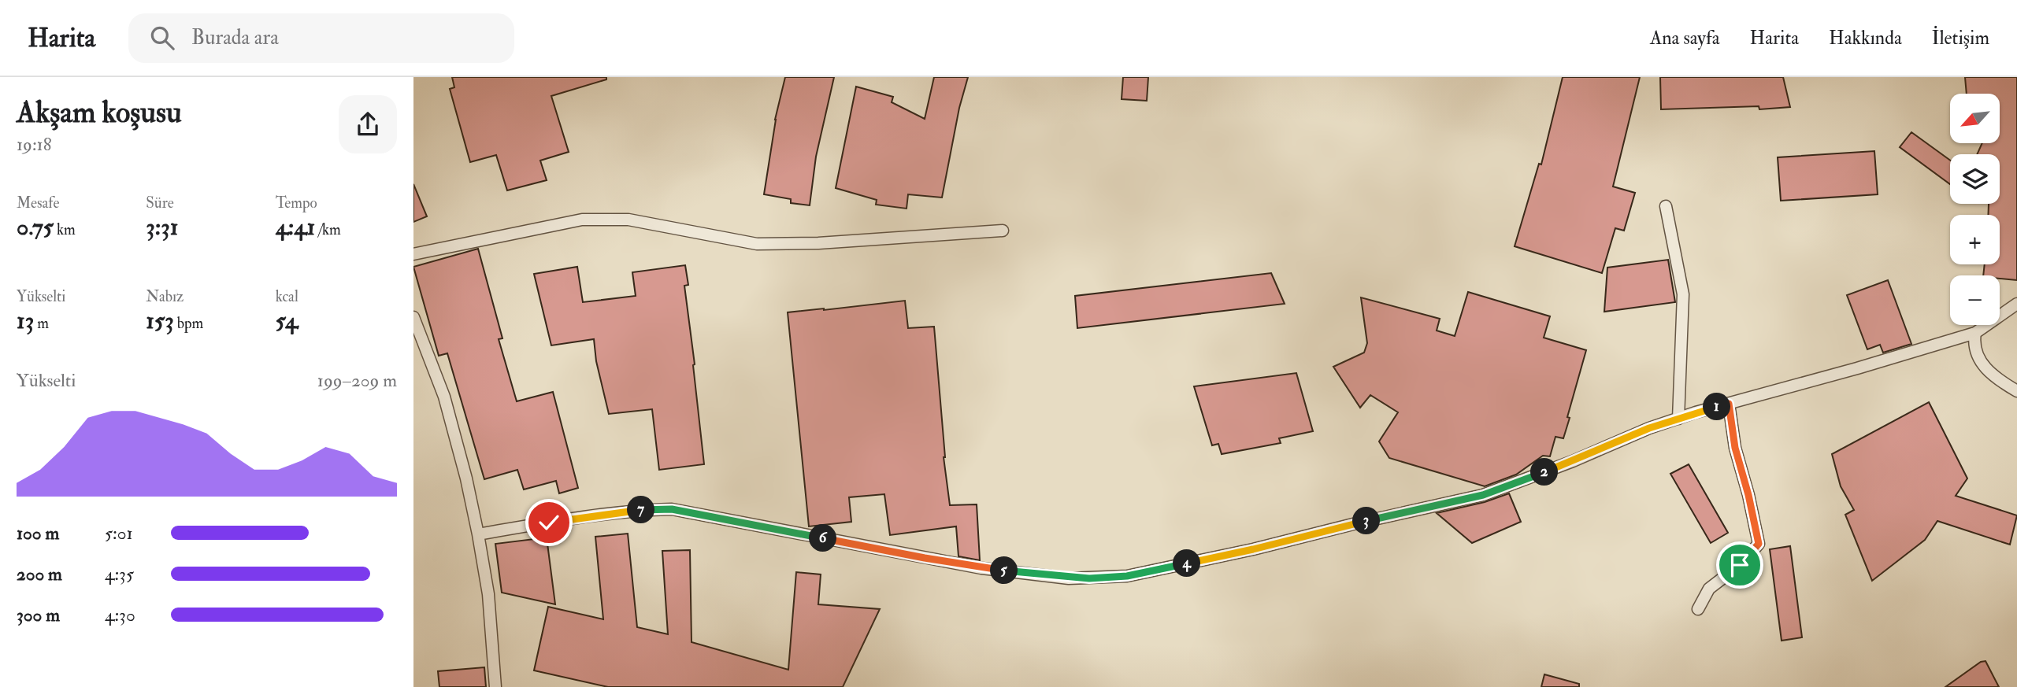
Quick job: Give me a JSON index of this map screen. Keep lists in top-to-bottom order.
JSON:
{
  "north": "bottom left",
  "page": {
    "header": "Harita",
    "search": "Burada ara",
    "nav": [
      "Ana sayfa",
      "Harita",
      "Hakkında",
      "İletişim"
    ],
    "heading": ["Akşam koşusu", "19:18"],
    "map_buttons": ["+", "−"],
    "stats": [
      ["Mesafe", "0.75 km"],
      ["Süre", "3:31"],
      ["Tempo", "4:41 /km"],
      ["Yükselti", "13 m"],
      ["Nabız", "153 bpm"],
      ["kcal", "54"]
    ],
    "chart": ["Yükselti", "199–209 m"],
    "pins": [
      "1",
      "2",
      "7",
      "3",
      "6",
      "4",
      "5"
    ],
    "list": [
      {
        "name": "100 m",
        "note": "5:01"
      },
      {
        "name": "200 m",
        "note": "4:35"
      },
      {
        "name": "300 m",
        "note": "4:30"
      }
    ]
  }
}
